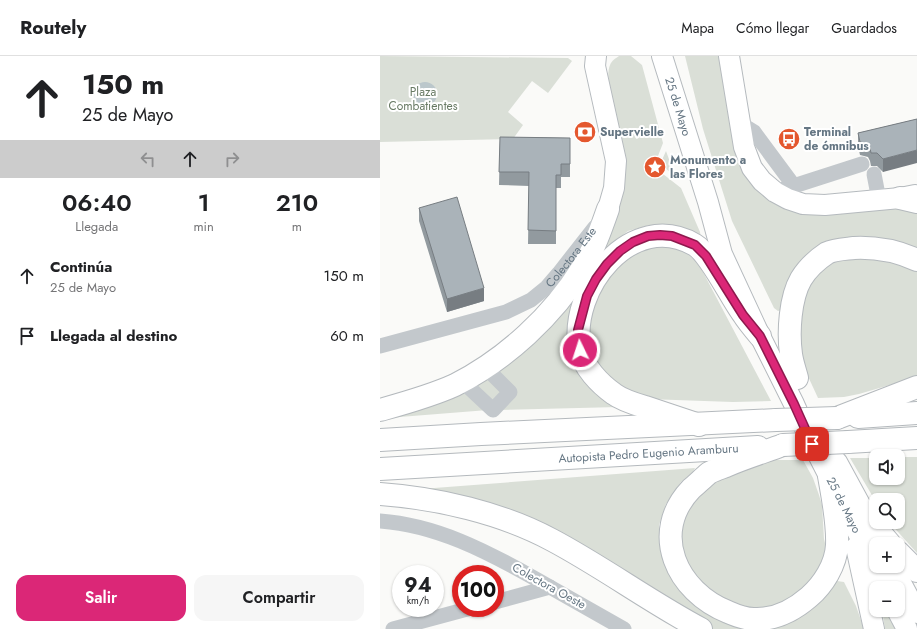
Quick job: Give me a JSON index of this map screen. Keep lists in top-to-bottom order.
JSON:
{
  "streets": {
    "highway": ["Autopista Pedro Eugenio Aramburu"],
    "main road": ["25 de Mayo", "Colectora Este"],
    "street": ["Colectora Oeste"]
  },
  "parks": ["Plaza Combatientes"],
  "places": {
    "bank": ["Supervielle"],
    "bus stop": ["Terminal de ómnibus"],
    "place": ["Monumento a las Flores"]
  },
  "page": {
    "header": "Routely",
    "nav": ["Mapa", "Cómo llegar", "Guardados"],
    "turn": ["150 m", "25 de Mayo"],
    "eta": [
      "06:40",
      "Llegada",
      "1",
      "min",
      "210",
      "m"
    ],
    "list": [
      {
        "name": "Continúa",
        "note": "25 de Mayo",
        "value": "150 m"
      },
      {
        "name": "Llegada al destino",
        "value": "60 m"
      }
    ],
    "map_buttons": ["+", "−"],
    "speed": "94 km/h",
    "limit": "100",
    "buttons": ["Salir", "Compartir"]
  }
}
